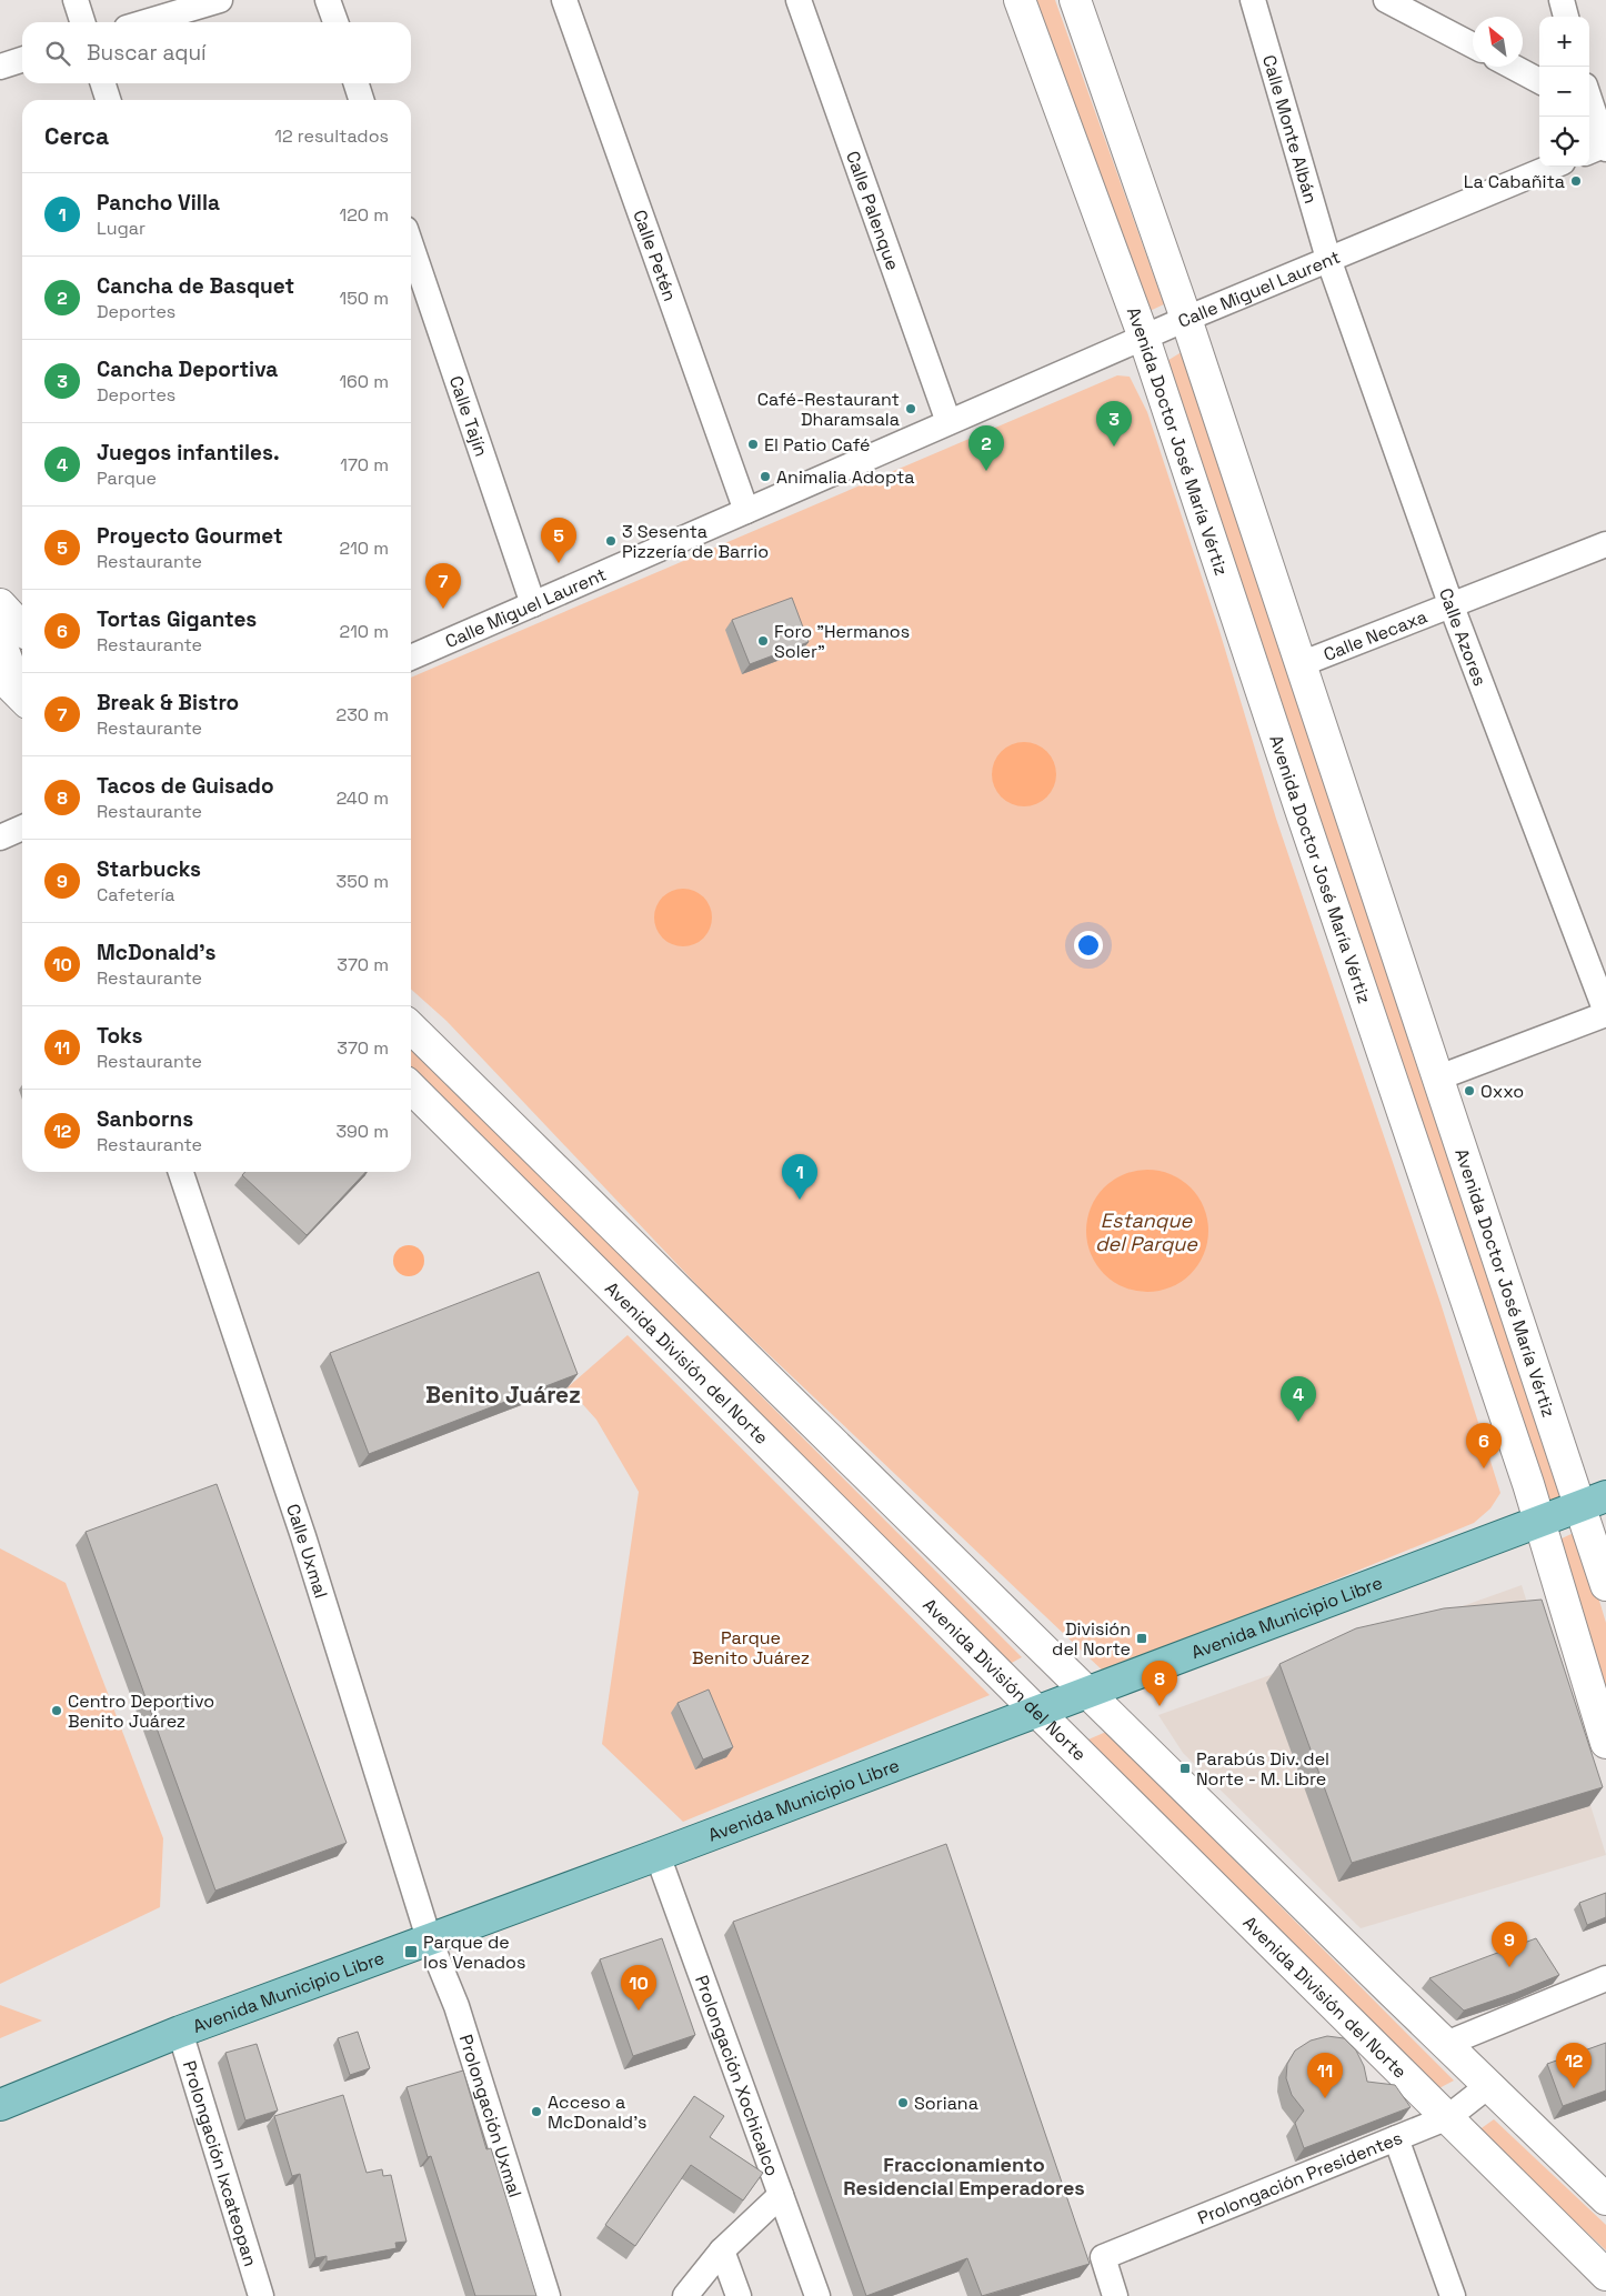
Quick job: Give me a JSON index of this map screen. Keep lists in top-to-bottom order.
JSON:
{
  "streets": {
    "main road": ["Avenida Doctor José María Vértiz", "Avenida División del Norte", "Avenida Municipio Libre"],
    "street": [
      "Calle Monte Albán",
      "Calle Palenque",
      "Calle Petén",
      "Calle Miguel Laurent",
      "Calle Tajín",
      "Calle Necaxa",
      "Calle Azores",
      "Calle Uxmal",
      "Prolongación Xochicalco",
      "Prolongación Uxmal",
      "Prolongación Ixcateopan",
      "Prolongación Presidentes"
    ]
  },
  "crossings": [
    ["Calle Monte Albán", "Calle Miguel Laurent"],
    ["Calle Monte Albán", "Calle Azores"],
    ["Calle Palenque", "Calle Miguel Laurent"],
    ["Calle Petén", "Calle Miguel Laurent"],
    ["Calle Miguel Laurent", "Calle Tajín"],
    ["Calle Miguel Laurent", "Avenida Doctor José María Vértiz"],
    ["Calle Miguel Laurent", "Calle Azores"],
    ["Avenida Doctor José María Vértiz", "Calle Necaxa"],
    ["Avenida Doctor José María Vértiz", "Avenida Municipio Libre"],
    ["Calle Necaxa", "Calle Azores"],
    ["Avenida División del Norte", "Avenida Municipio Libre"],
    ["Avenida División del Norte", "Prolongación Presidentes"],
    ["Calle Uxmal", "Avenida Municipio Libre"],
    ["Calle Uxmal", "Prolongación Uxmal"],
    ["Avenida Municipio Libre", "Prolongación Xochicalco"],
    ["Avenida Municipio Libre", "Prolongación Uxmal"],
    ["Avenida Municipio Libre", "Prolongación Ixcateopan"]
  ],
  "districts": ["Benito Juárez", "Fraccionamiento Residencial Emperadores"],
  "water": ["Estanque del Parque"],
  "parks": ["Parque Benito Juárez"],
  "places": {
    "other": [
      "La Cabañita",
      "Café-Restaurant Dharamsala",
      "El Patio Café",
      "Animalia Adopta",
      "3 Sesenta Pizzería de Barrio",
      "Foro \"Hermanos Soler\"",
      "Oxxo",
      "Centro Deportivo Benito Juárez",
      "Soriana",
      "Acceso a McDonald's"
    ],
    "transit": ["División del Norte", "Parabús Div. del Norte - M. Libre", "Parque de los Venados"]
  },
  "north": "top left",
  "page": {
    "map_buttons": ["+", "−"],
    "search": "Buscar aquí",
    "heading": ["Cerca", "12 resultados"],
    "list": [
      {
        "mark": "1",
        "name": "Pancho Villa",
        "note": "Lugar",
        "value": "120 m"
      },
      {
        "mark": "2",
        "name": "Cancha de Basquet",
        "note": "Deportes",
        "value": "150 m"
      },
      {
        "mark": "3",
        "name": "Cancha Deportiva",
        "note": "Deportes",
        "value": "160 m"
      },
      {
        "mark": "4",
        "name": "Juegos infantiles.",
        "note": "Parque",
        "value": "170 m"
      },
      {
        "mark": "5",
        "name": "Proyecto Gourmet",
        "note": "Restaurante",
        "value": "210 m"
      },
      {
        "mark": "6",
        "name": "Tortas Gigantes",
        "note": "Restaurante",
        "value": "210 m"
      },
      {
        "mark": "7",
        "name": "Break & Bistro",
        "note": "Restaurante",
        "value": "230 m"
      },
      {
        "mark": "8",
        "name": "Tacos de Guisado",
        "note": "Restaurante",
        "value": "240 m"
      },
      {
        "mark": "9",
        "name": "Starbucks",
        "note": "Cafetería",
        "value": "350 m"
      },
      {
        "mark": "10",
        "name": "McDonald's",
        "note": "Restaurante",
        "value": "370 m"
      },
      {
        "mark": "11",
        "name": "Toks",
        "note": "Restaurante",
        "value": "370 m"
      },
      {
        "mark": "12",
        "name": "Sanborns",
        "note": "Restaurante",
        "value": "390 m"
      }
    ],
    "pins": [
      "3",
      "2",
      "5",
      "7",
      "1",
      "4",
      "6",
      "8",
      "9",
      "10",
      "12",
      "11"
    ]
  }
}
